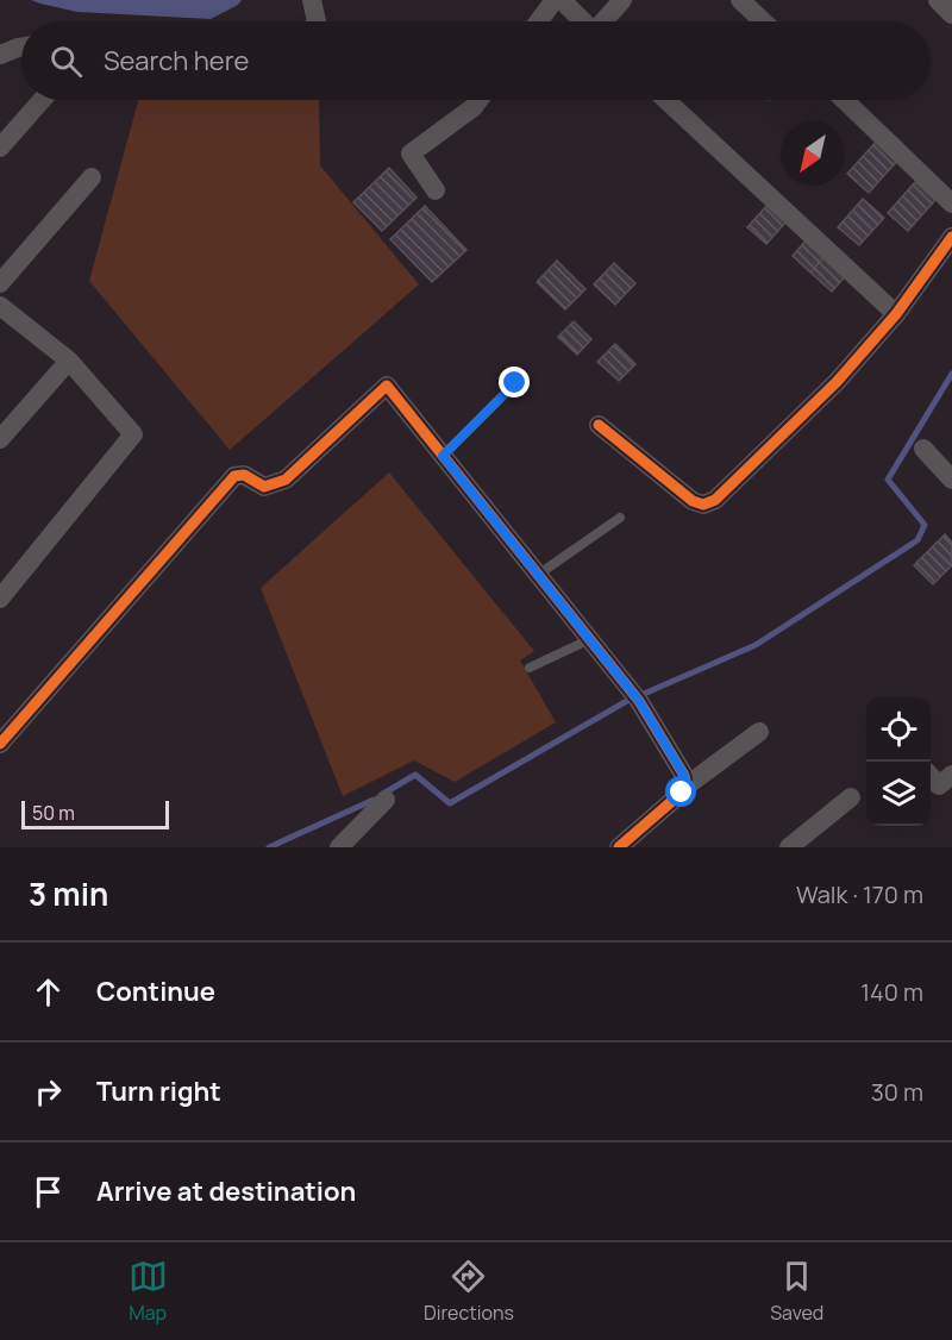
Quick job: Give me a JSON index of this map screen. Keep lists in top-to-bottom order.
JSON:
{
  "scale_bar": "50 m",
  "north": "bottom left",
  "page": {
    "search": "Search here",
    "scale": "50 m",
    "heading": ["3 min", "Walk · 170 m"],
    "list": [
      ["Continue", "140 m"],
      ["Turn right", "30 m"],
      "Arrive at destination"
    ],
    "nav": ["Map", "Directions", "Saved"]
  }
}
